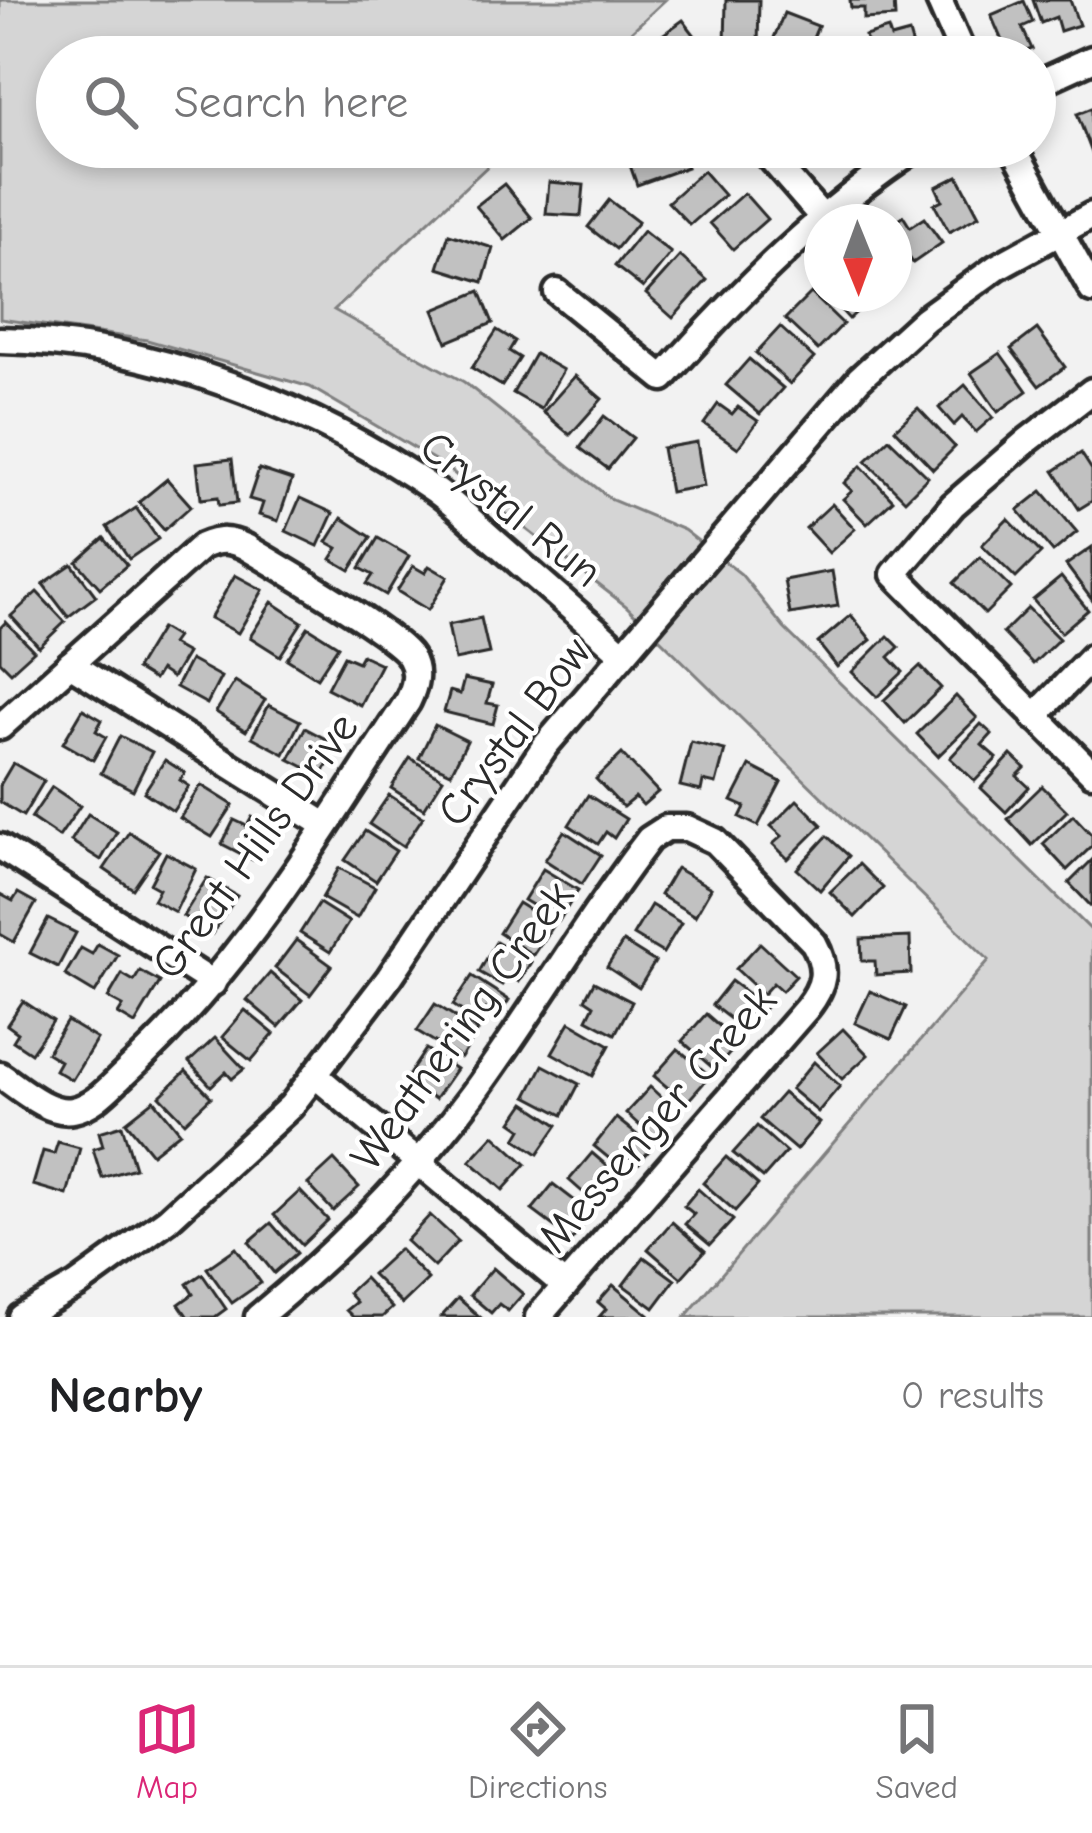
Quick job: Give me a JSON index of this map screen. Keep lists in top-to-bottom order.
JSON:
{
  "streets": {
    "street": [
      "Crystal Run",
      "Crystal Bow",
      "Great Hills Drive",
      "Weathering Creek",
      "Messenger Creek"
    ]
  },
  "crossings": [
    ["Crystal Run", "Crystal Bow"],
    ["Weathering Creek", "Messenger Creek"]
  ],
  "north": "bottom",
  "page": {
    "search": "Search here",
    "heading": ["Nearby", "0 results"],
    "nav": ["Map", "Directions", "Saved"]
  }
}
